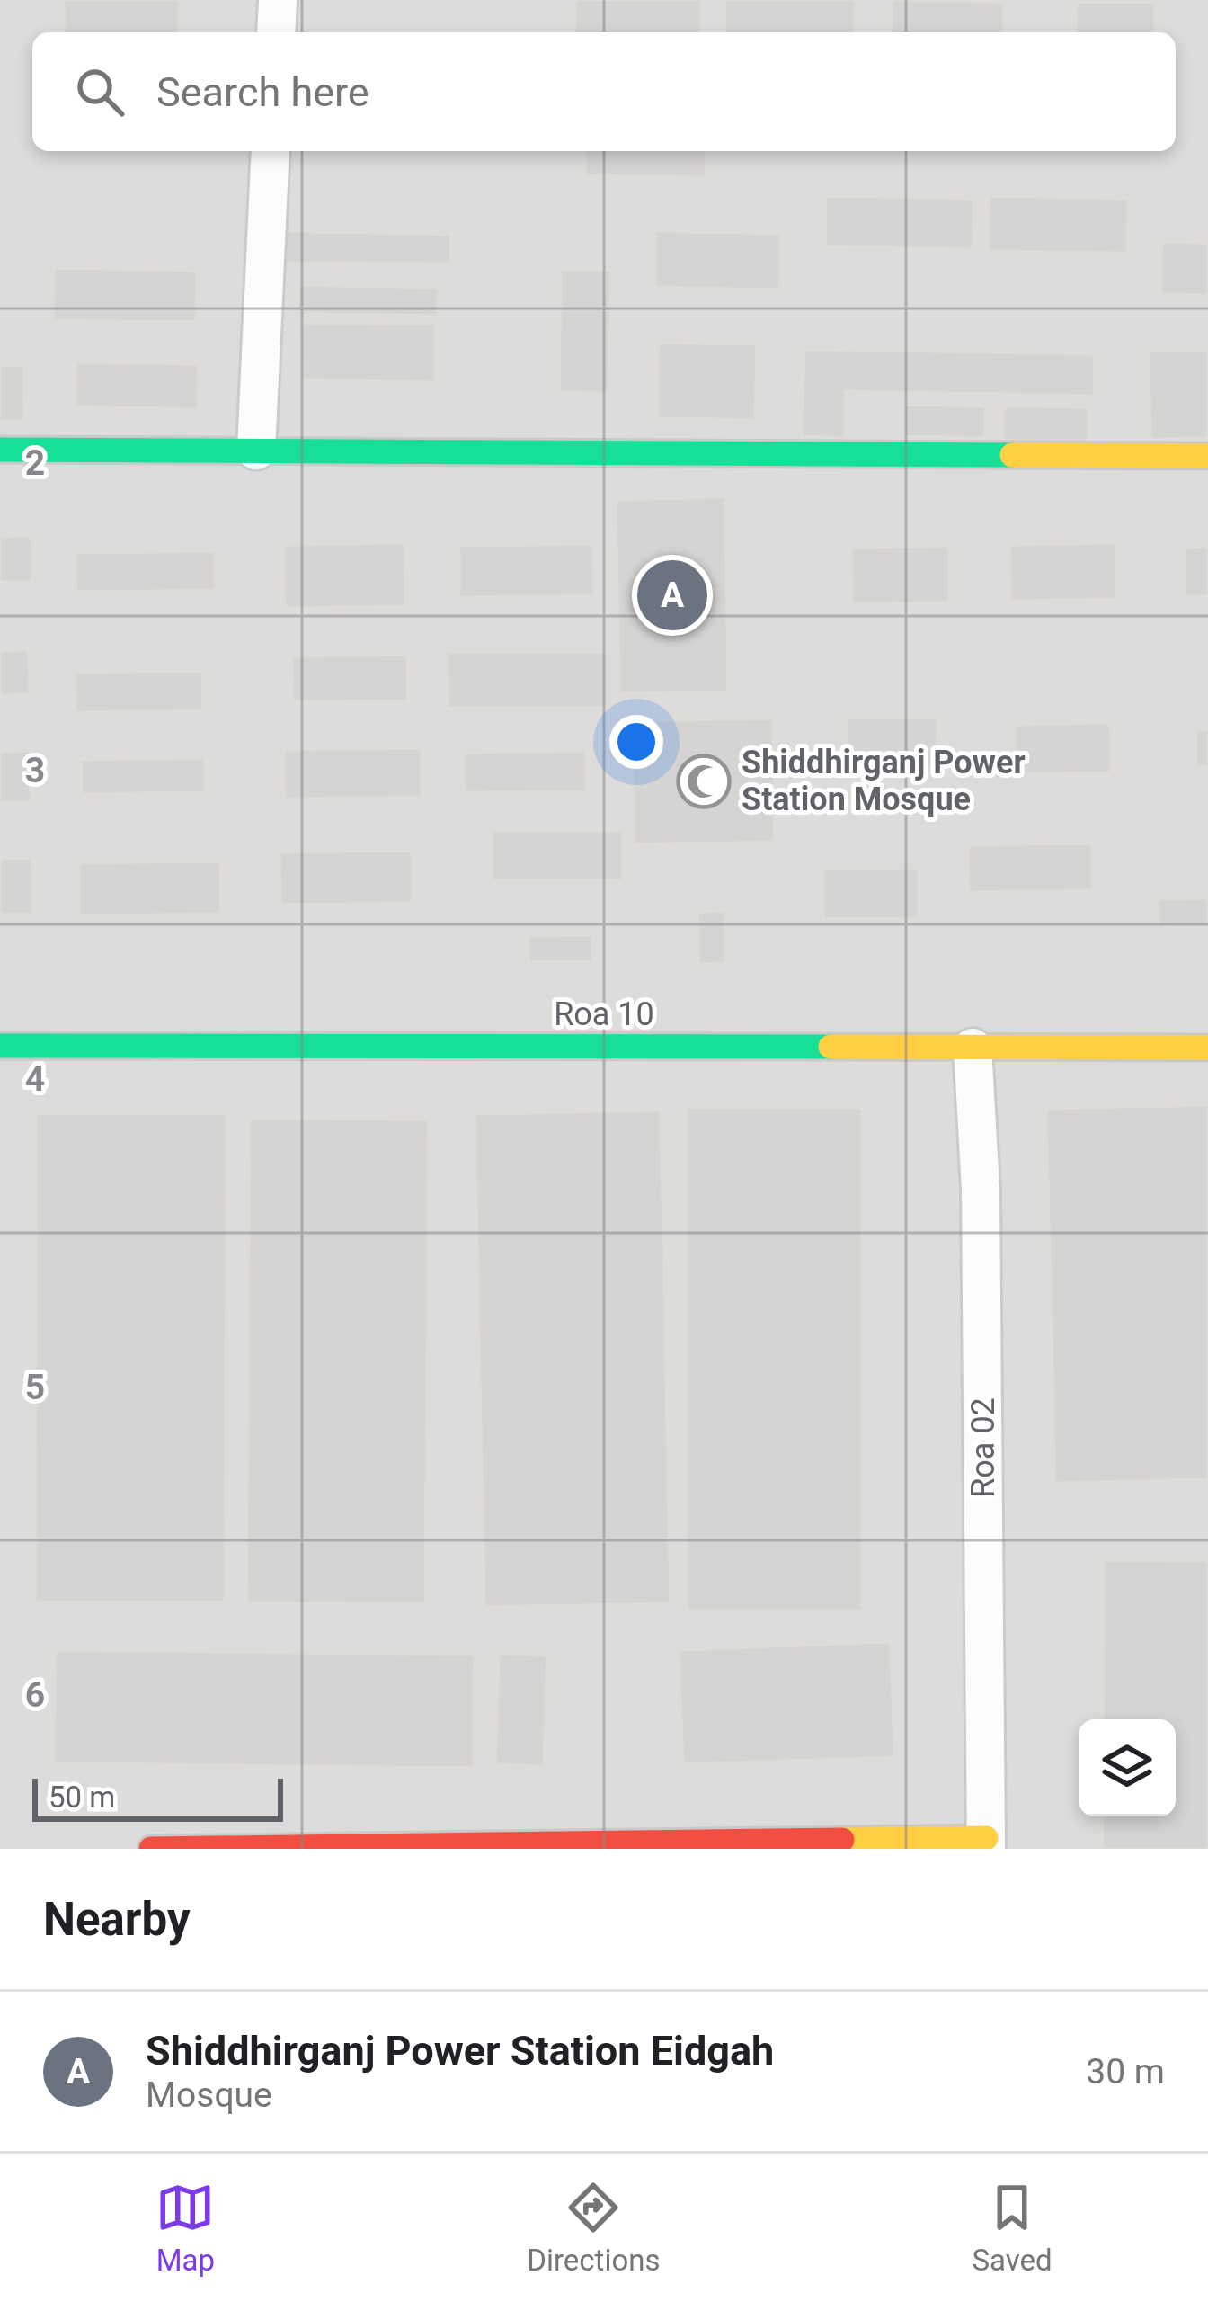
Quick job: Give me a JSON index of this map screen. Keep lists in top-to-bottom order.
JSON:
{
  "streets": {
    "street": ["Roa 10", "Roa 02"]
  },
  "crossings": [
    ["Roa 10", "Roa 02"]
  ],
  "places": {
    "mosque": ["Shiddhirganj Power Station Mosque"]
  },
  "scale_bar": "50 m",
  "page": {
    "search": "Search here",
    "pins": "A",
    "scale": "50 m",
    "heading": "Nearby",
    "list": [
      {
        "mark": "A",
        "name": "Shiddhirganj Power Station Eidgah",
        "note": "Mosque",
        "value": "30 m"
      }
    ],
    "nav": ["Map", "Directions", "Saved"]
  },
  "grid": {
    "rows": [
      "2",
      "3",
      "4",
      "5",
      "6"
    ]
  }
}
